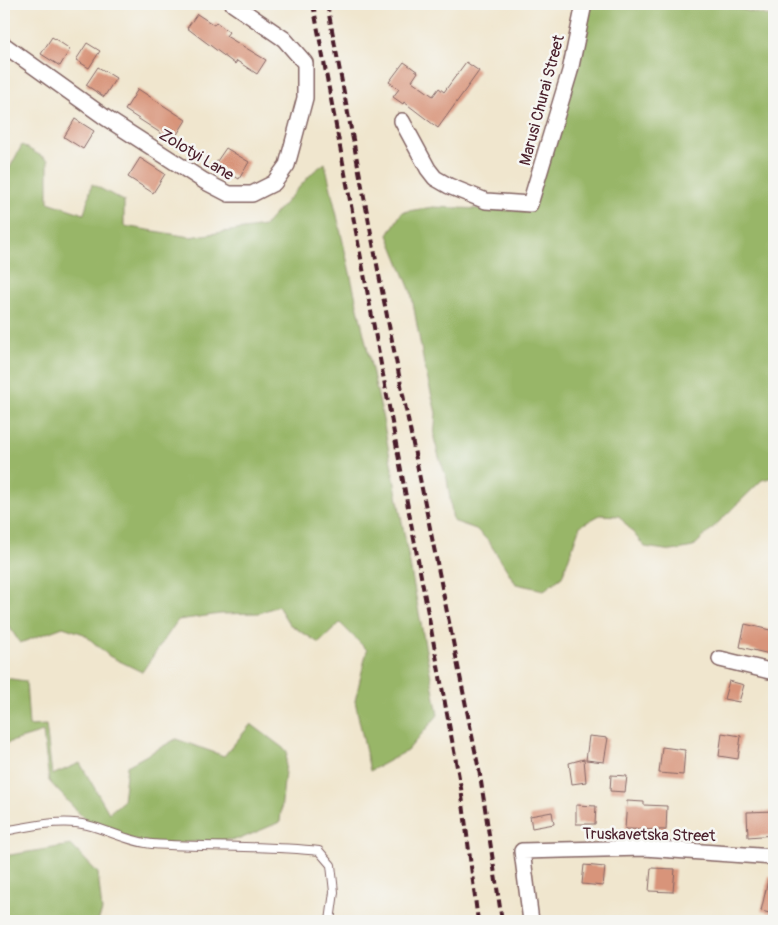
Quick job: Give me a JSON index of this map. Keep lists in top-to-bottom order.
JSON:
{
  "streets": {
    "street": ["Marusi Churai Street", "Zolotyi Lane", "Truskavetska Street"]
  }
}
